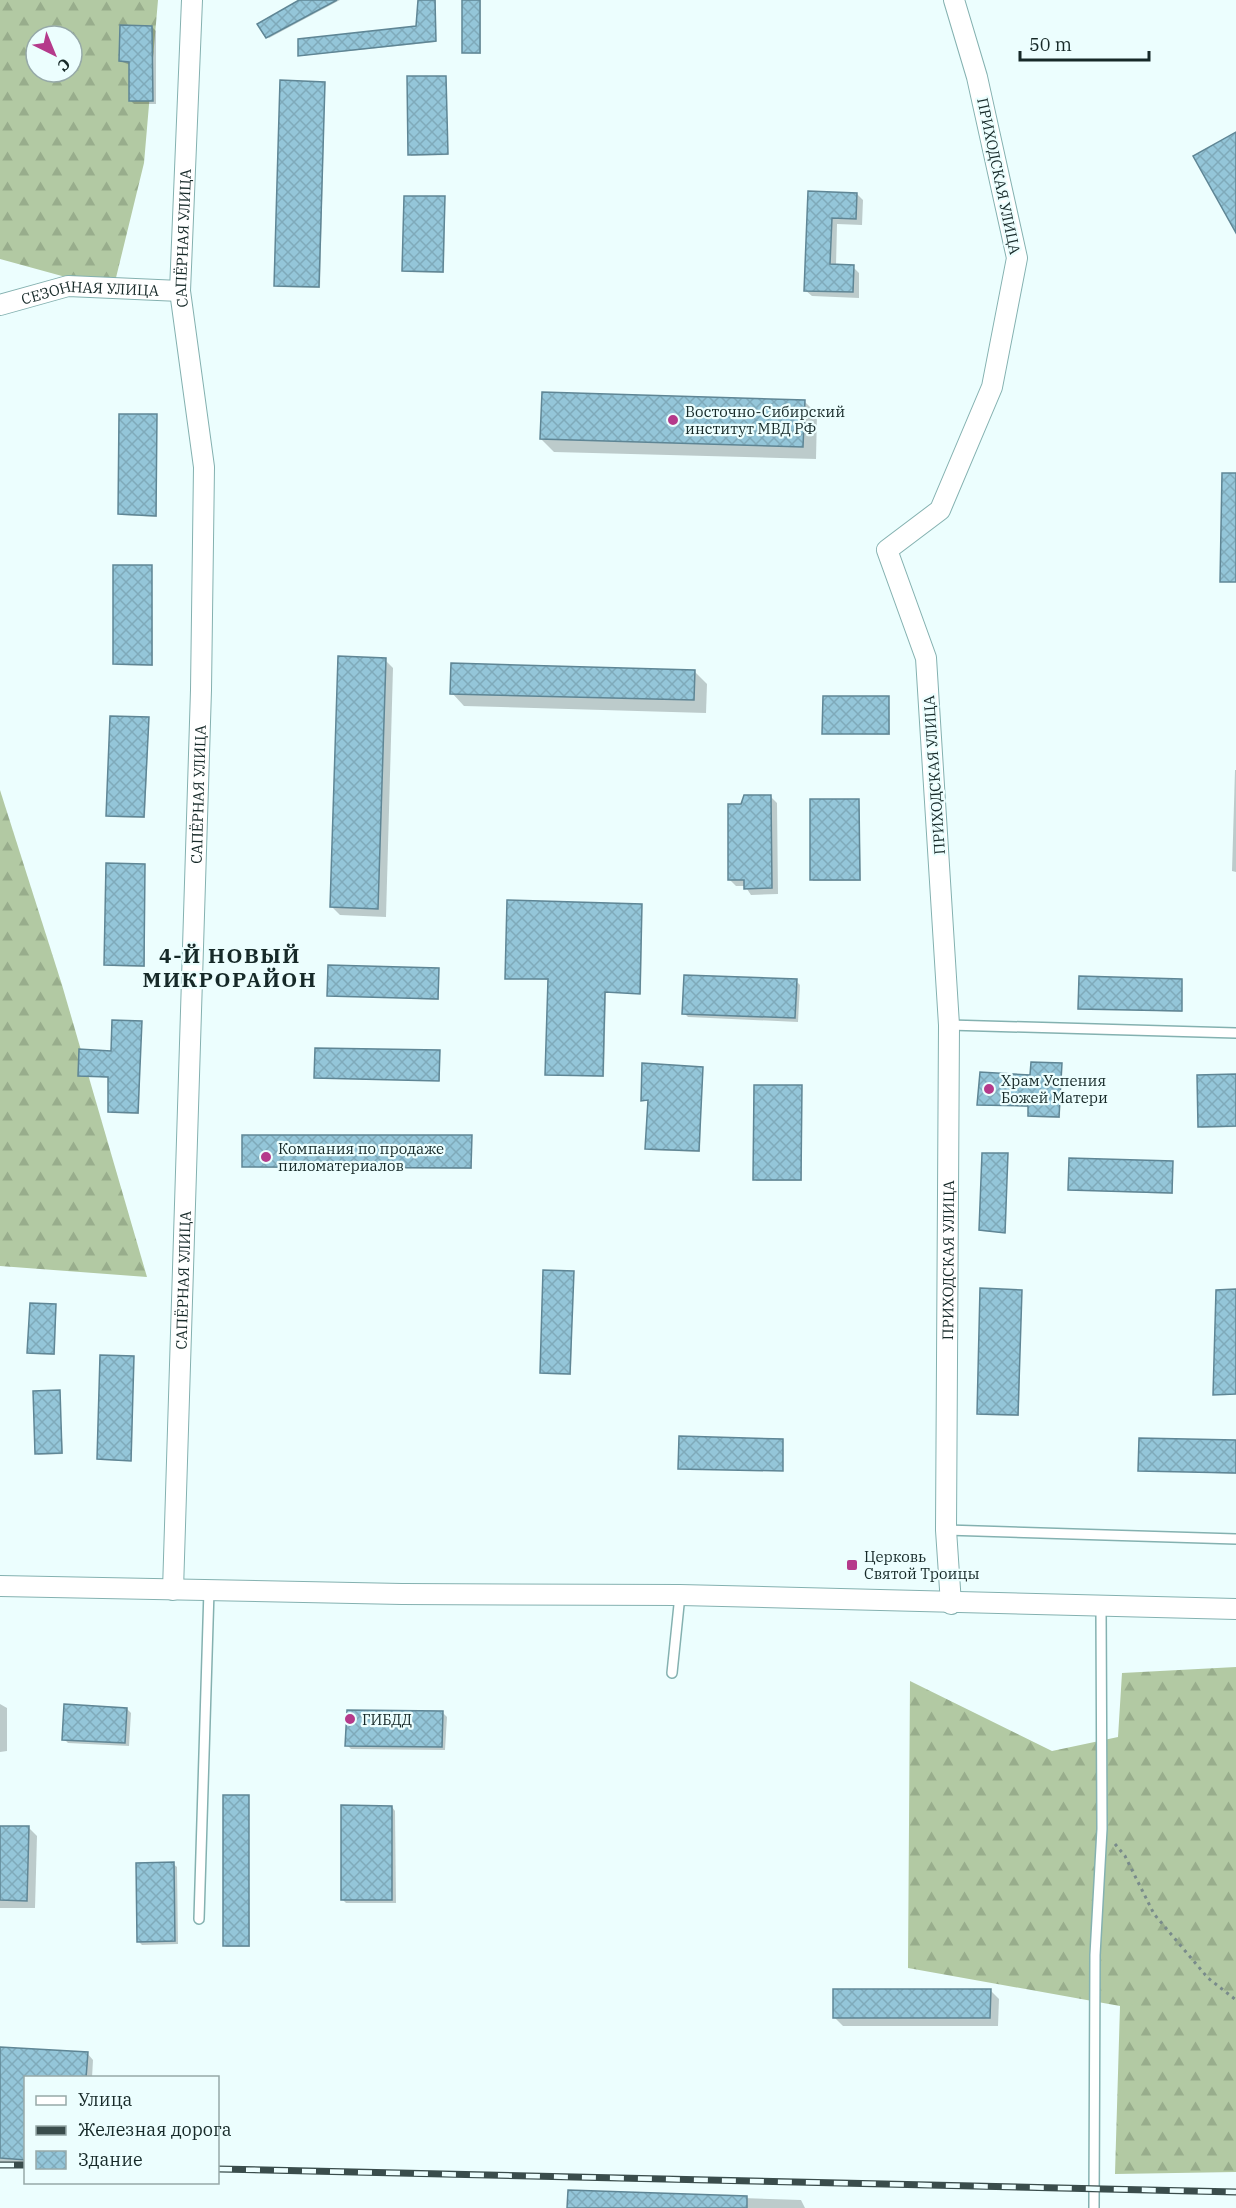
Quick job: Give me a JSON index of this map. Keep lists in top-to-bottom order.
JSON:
{
  "streets": {
    "street": ["ПРИХОДСКАЯ УЛИЦА", "САПЁРНАЯ УЛИЦА", "СЕЗОННАЯ УЛИЦА"]
  },
  "crossings": [
    ["САПЁРНАЯ УЛИЦА", "СЕЗОННАЯ УЛИЦА"]
  ],
  "districts": ["4-Й НОВЫЙ МИКРОРАЙОН"],
  "places": {
    "other": [
      "Восточно-Сибирский институт МВД РФ",
      "Храм Успения Божей Матери",
      "Компания по продаже пиломатериалов",
      "ГИБДД"
    ],
    "transit": ["Церковь Святой Троицы"]
  },
  "legend": ["Улица", "Железная дорога", "Здание"],
  "scale_bar": "50 m",
  "north": "bottom right"
}
